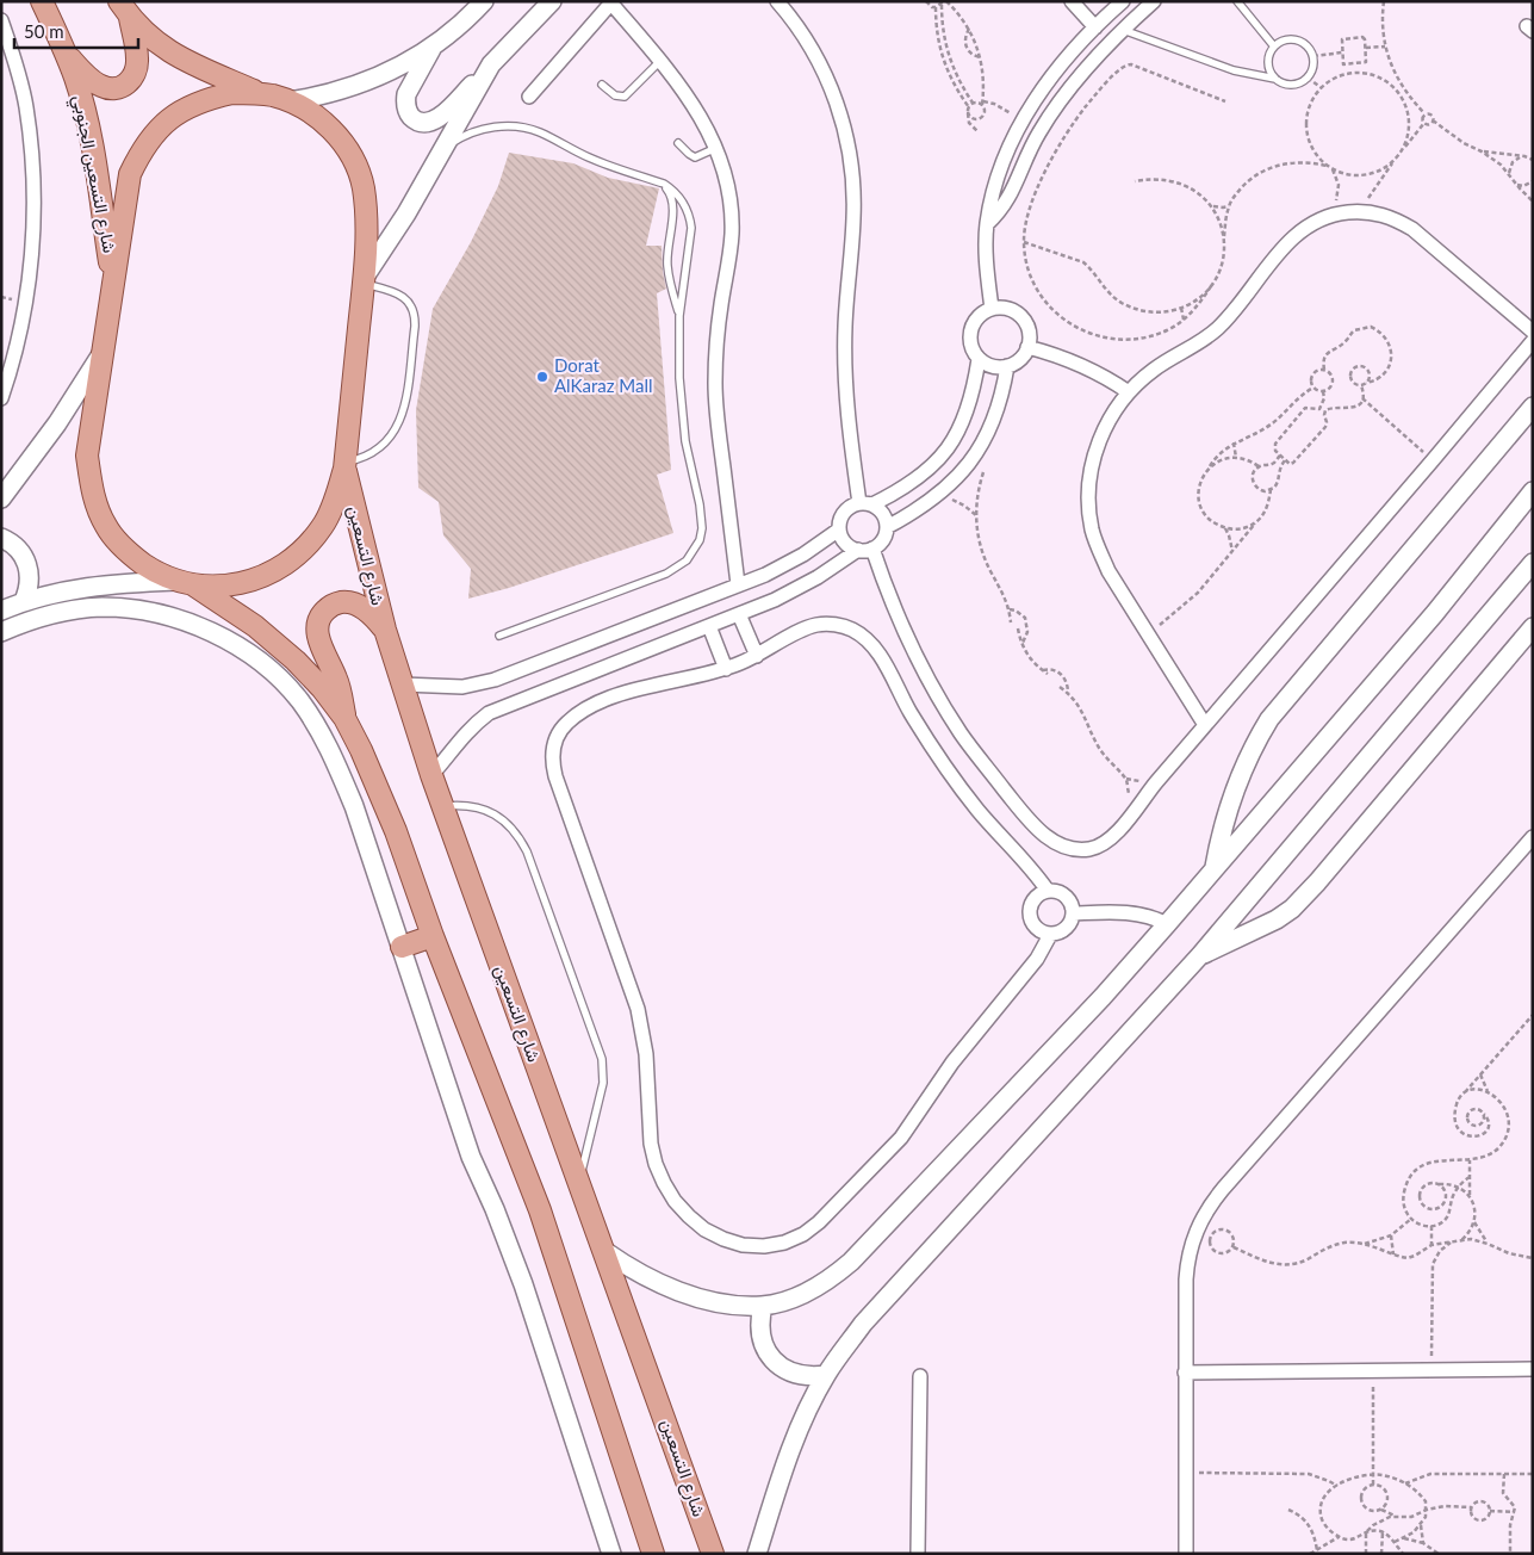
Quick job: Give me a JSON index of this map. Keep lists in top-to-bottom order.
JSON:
{
  "streets": {
    "main road": ["شارع التسعين الجنوبي", "شارع التسعين"]
  },
  "places": ["Dorat AlKaraz Mall"],
  "scale_bar": "50 m"
}
